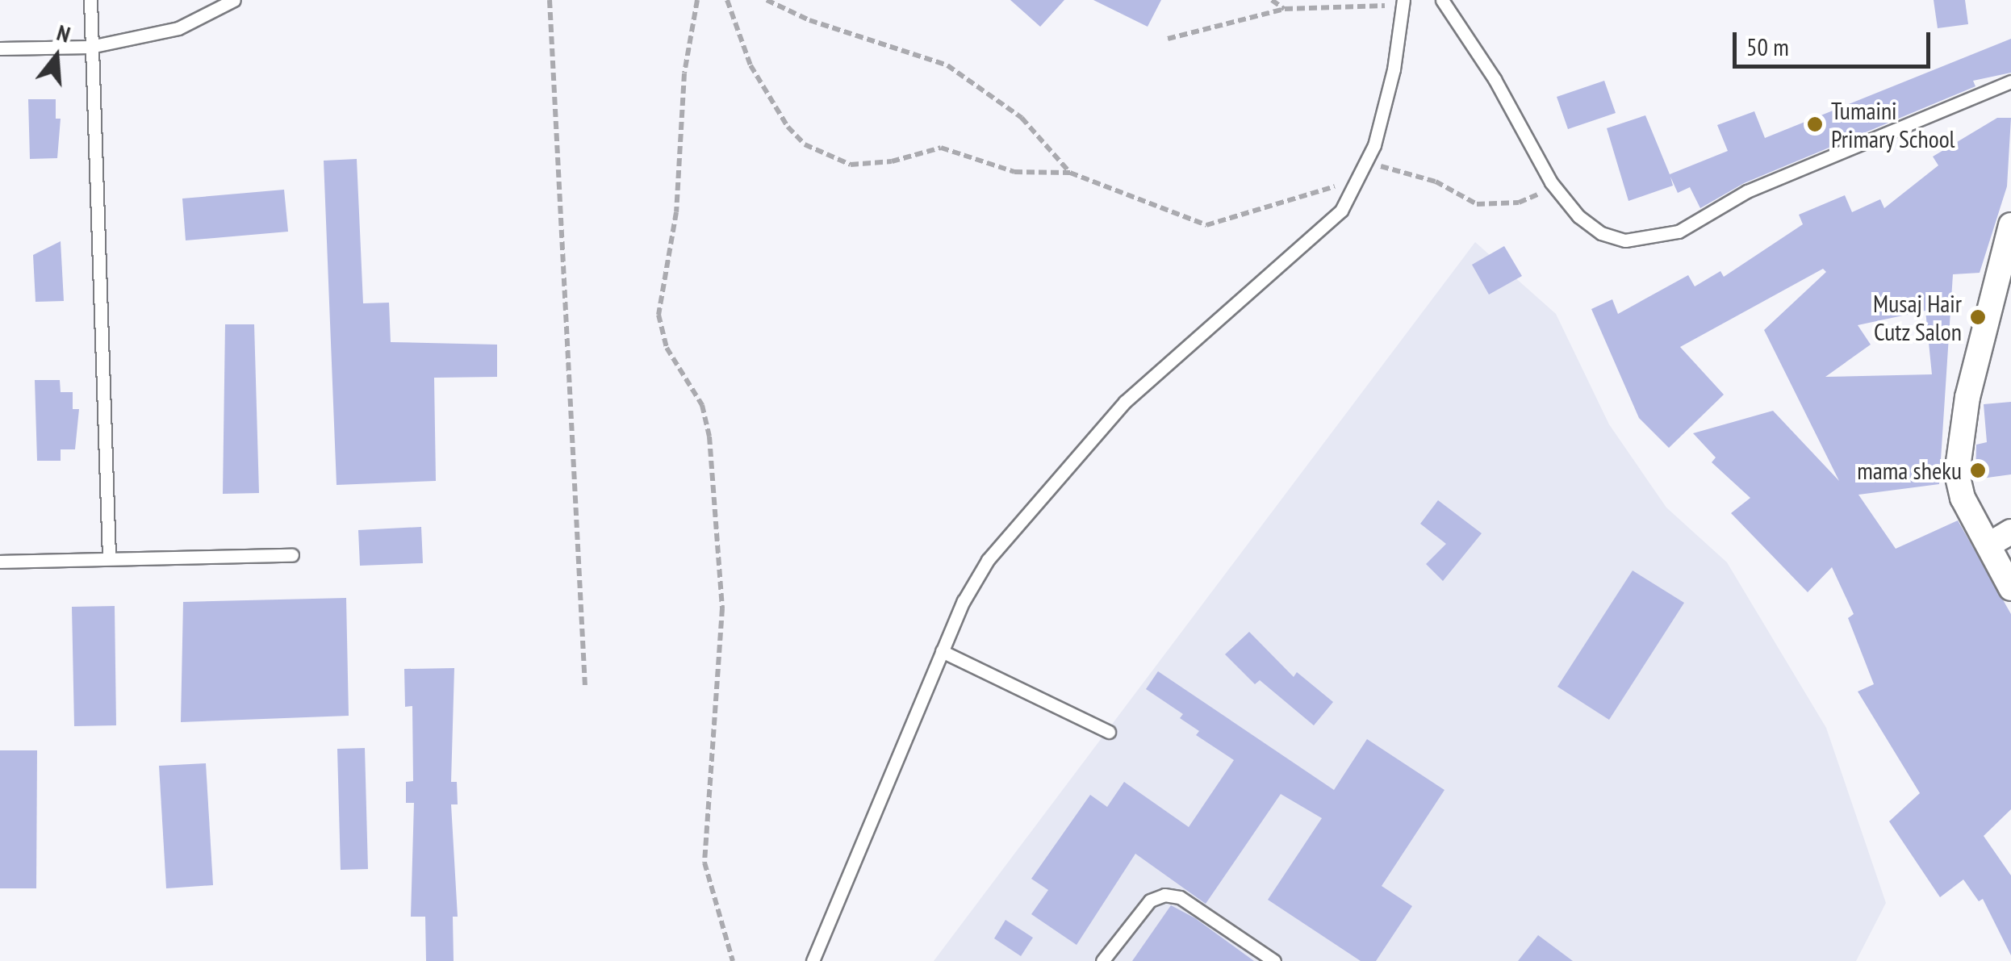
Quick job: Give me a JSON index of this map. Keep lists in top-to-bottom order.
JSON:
{
  "places": ["Tumaini Primary School", "Musaj Hair Cutz Salon", "mama sheku"],
  "scale_bar": "50 m",
  "north": "top"
}
